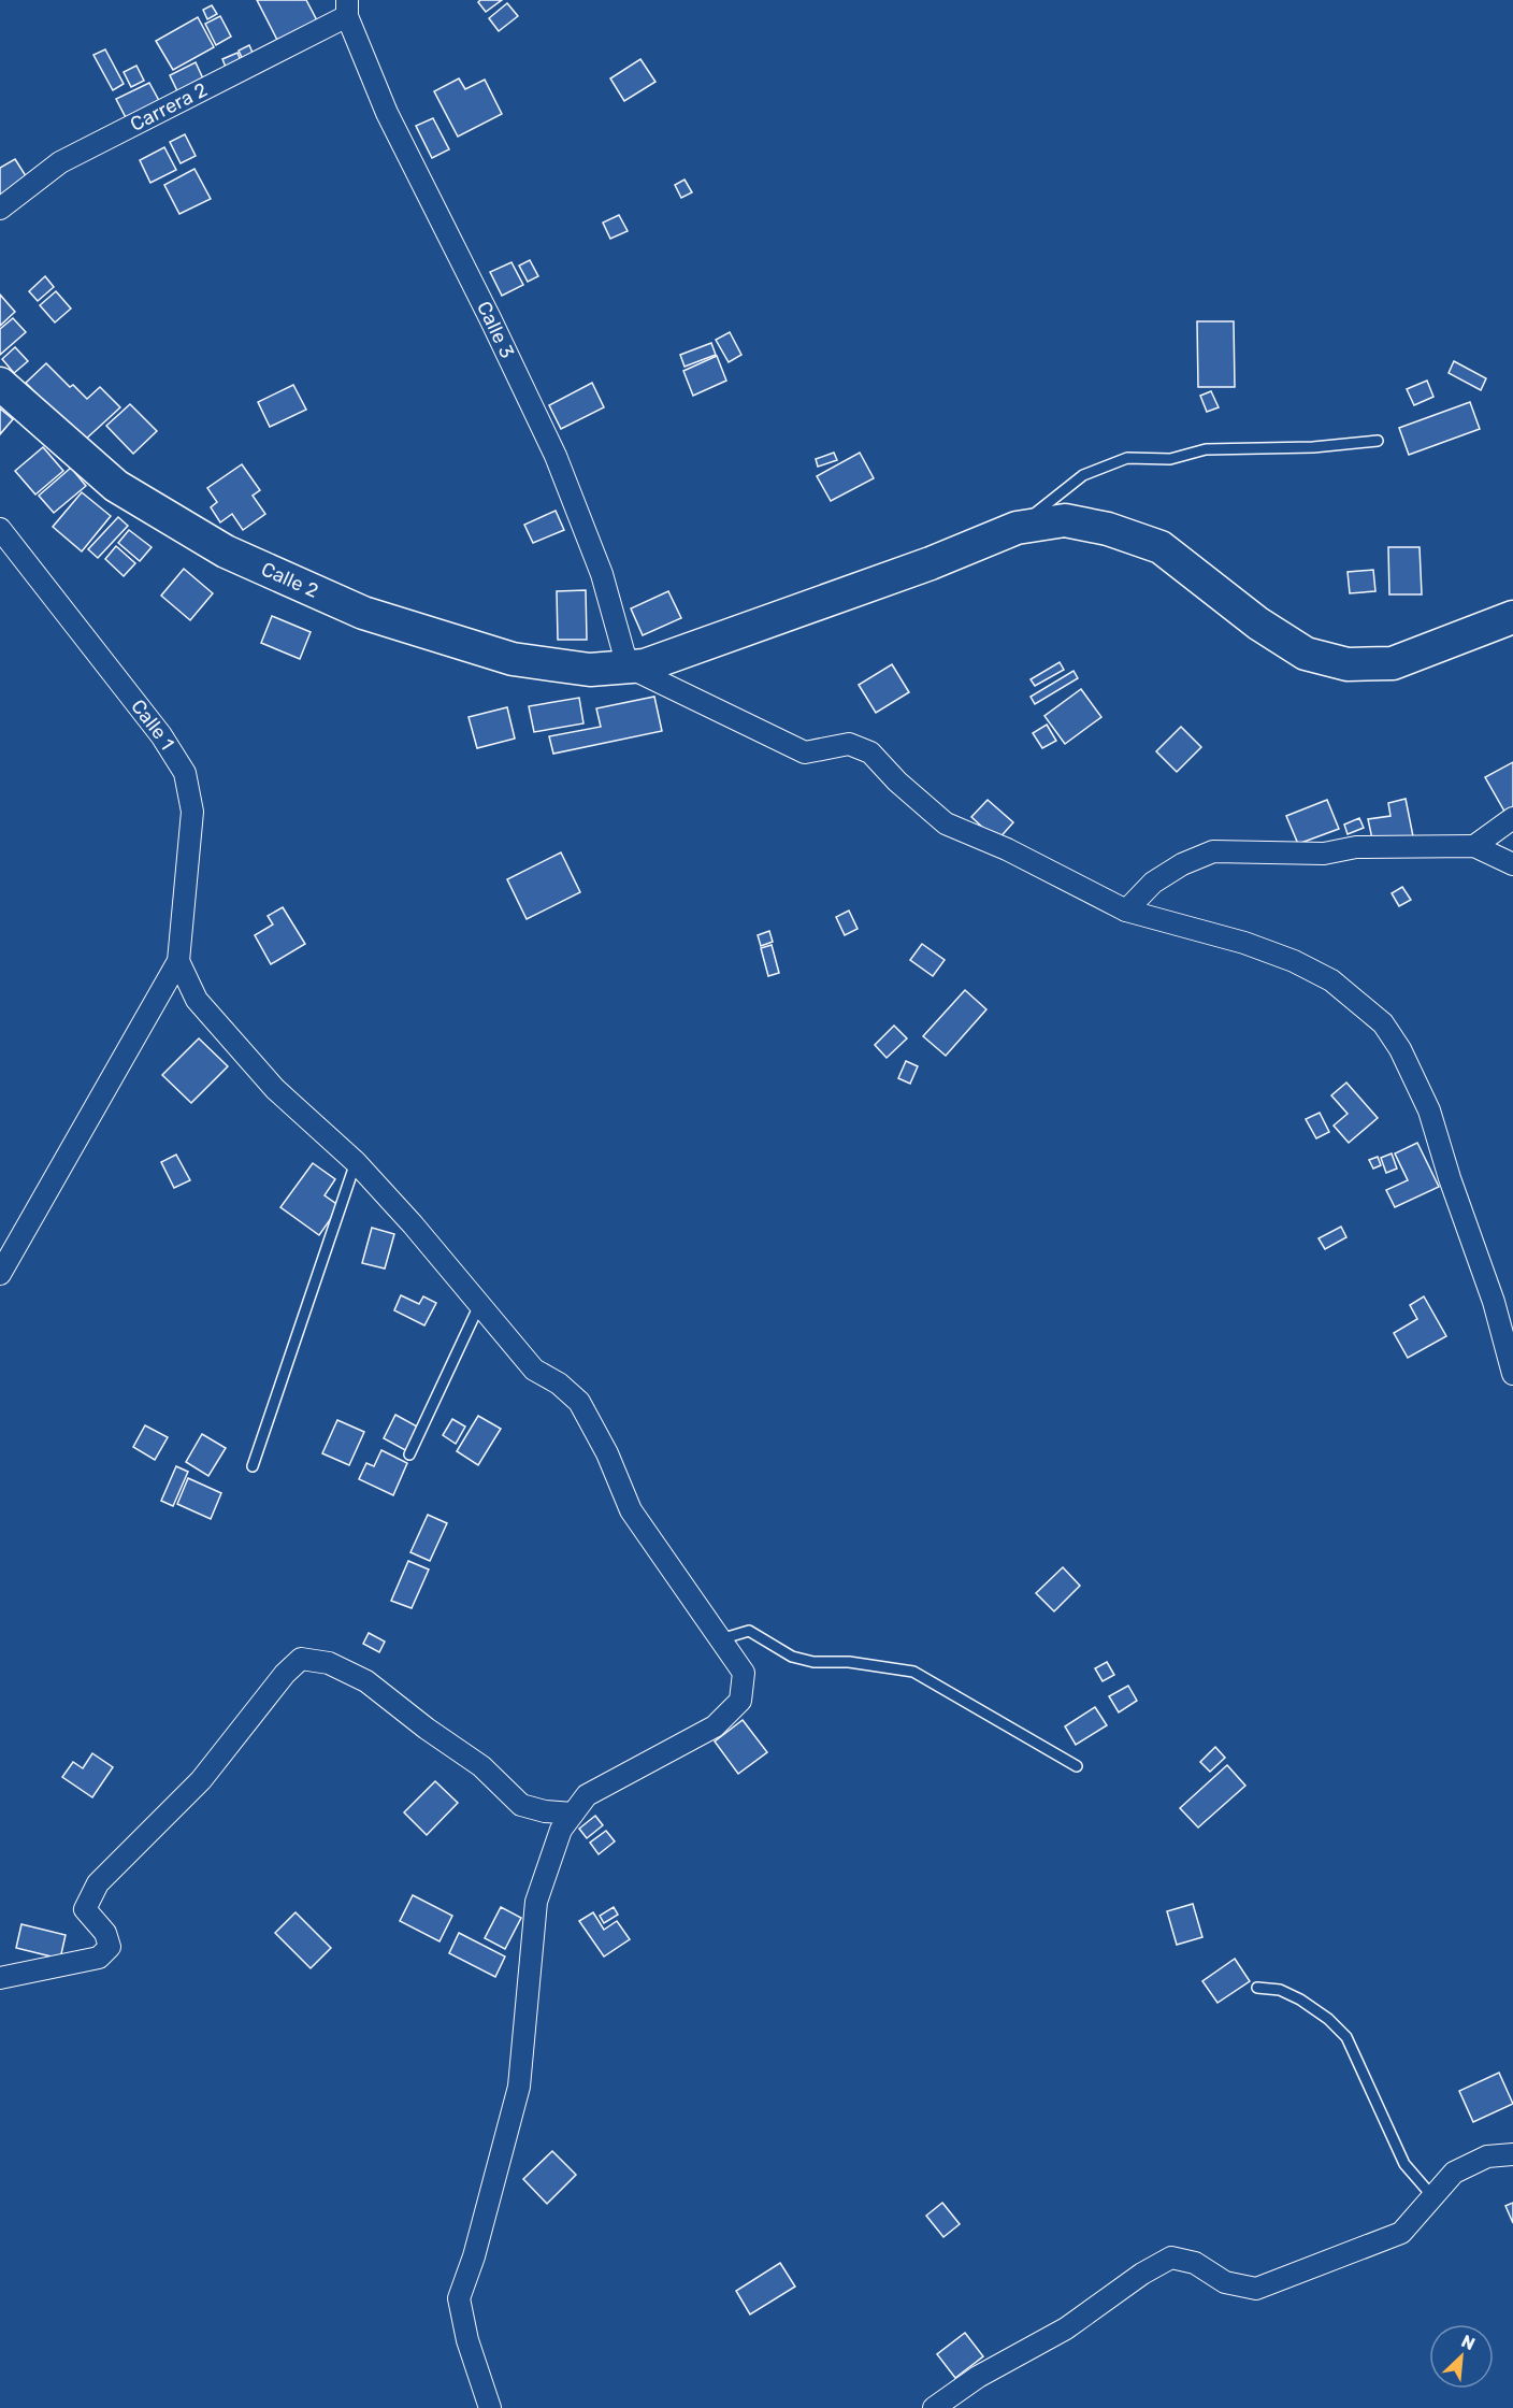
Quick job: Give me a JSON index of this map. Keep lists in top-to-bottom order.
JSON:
{
  "streets": {
    "main road": ["Calle 2"],
    "street": ["Carrera 2", "Calle 3", "Calle 1"]
  },
  "crossings": [
    ["Carrera 2", "Calle 3"],
    ["Calle 3", "Calle 2"]
  ],
  "north": "top right"
}
